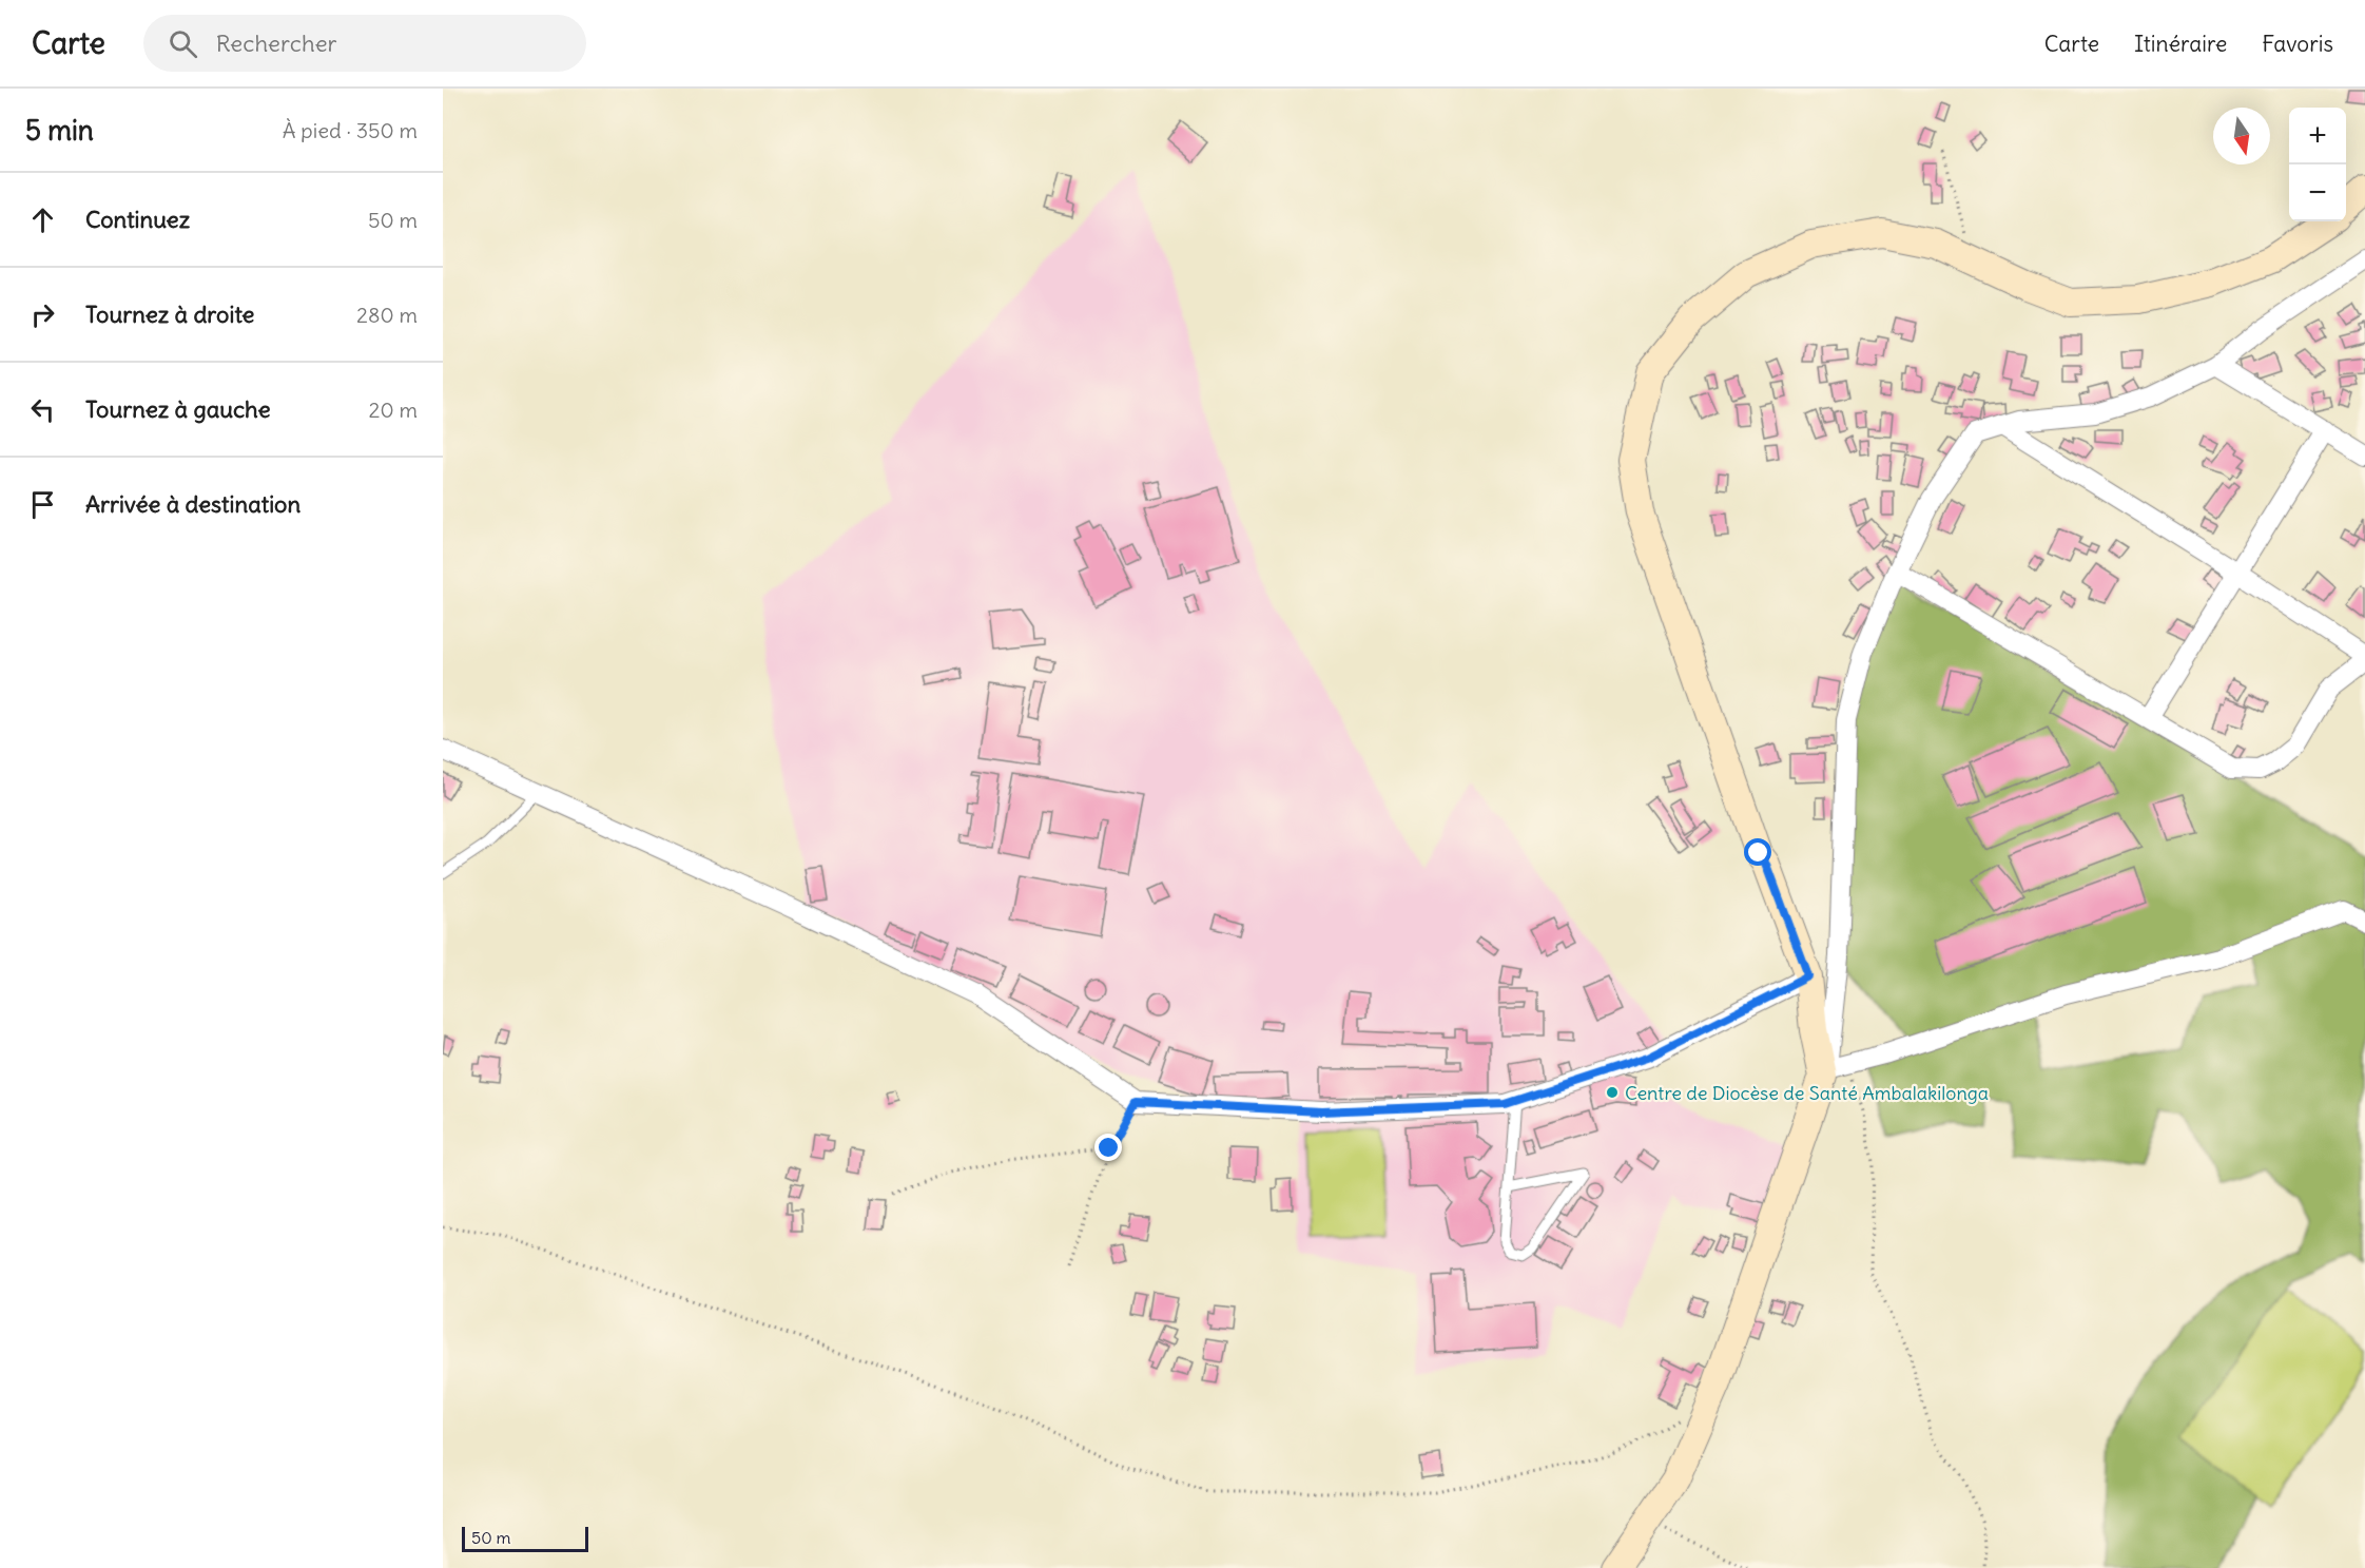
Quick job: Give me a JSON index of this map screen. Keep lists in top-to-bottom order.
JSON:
{
  "places": ["Centre de Diocèse de Santé Ambalakilonga"],
  "scale_bar": "50 m",
  "north": "bottom",
  "page": {
    "header": "Carte",
    "search": "Rechercher",
    "nav": ["Carte", "Itinéraire", "Favoris"],
    "heading": ["5 min", "À pied · 350 m"],
    "map_buttons": ["+", "−"],
    "list": [
      ["Continuez", "50 m"],
      ["Tournez à droite", "280 m"],
      ["Tournez à gauche", "20 m"],
      "Arrivée à destination"
    ],
    "scale": "50 m"
  }
}
